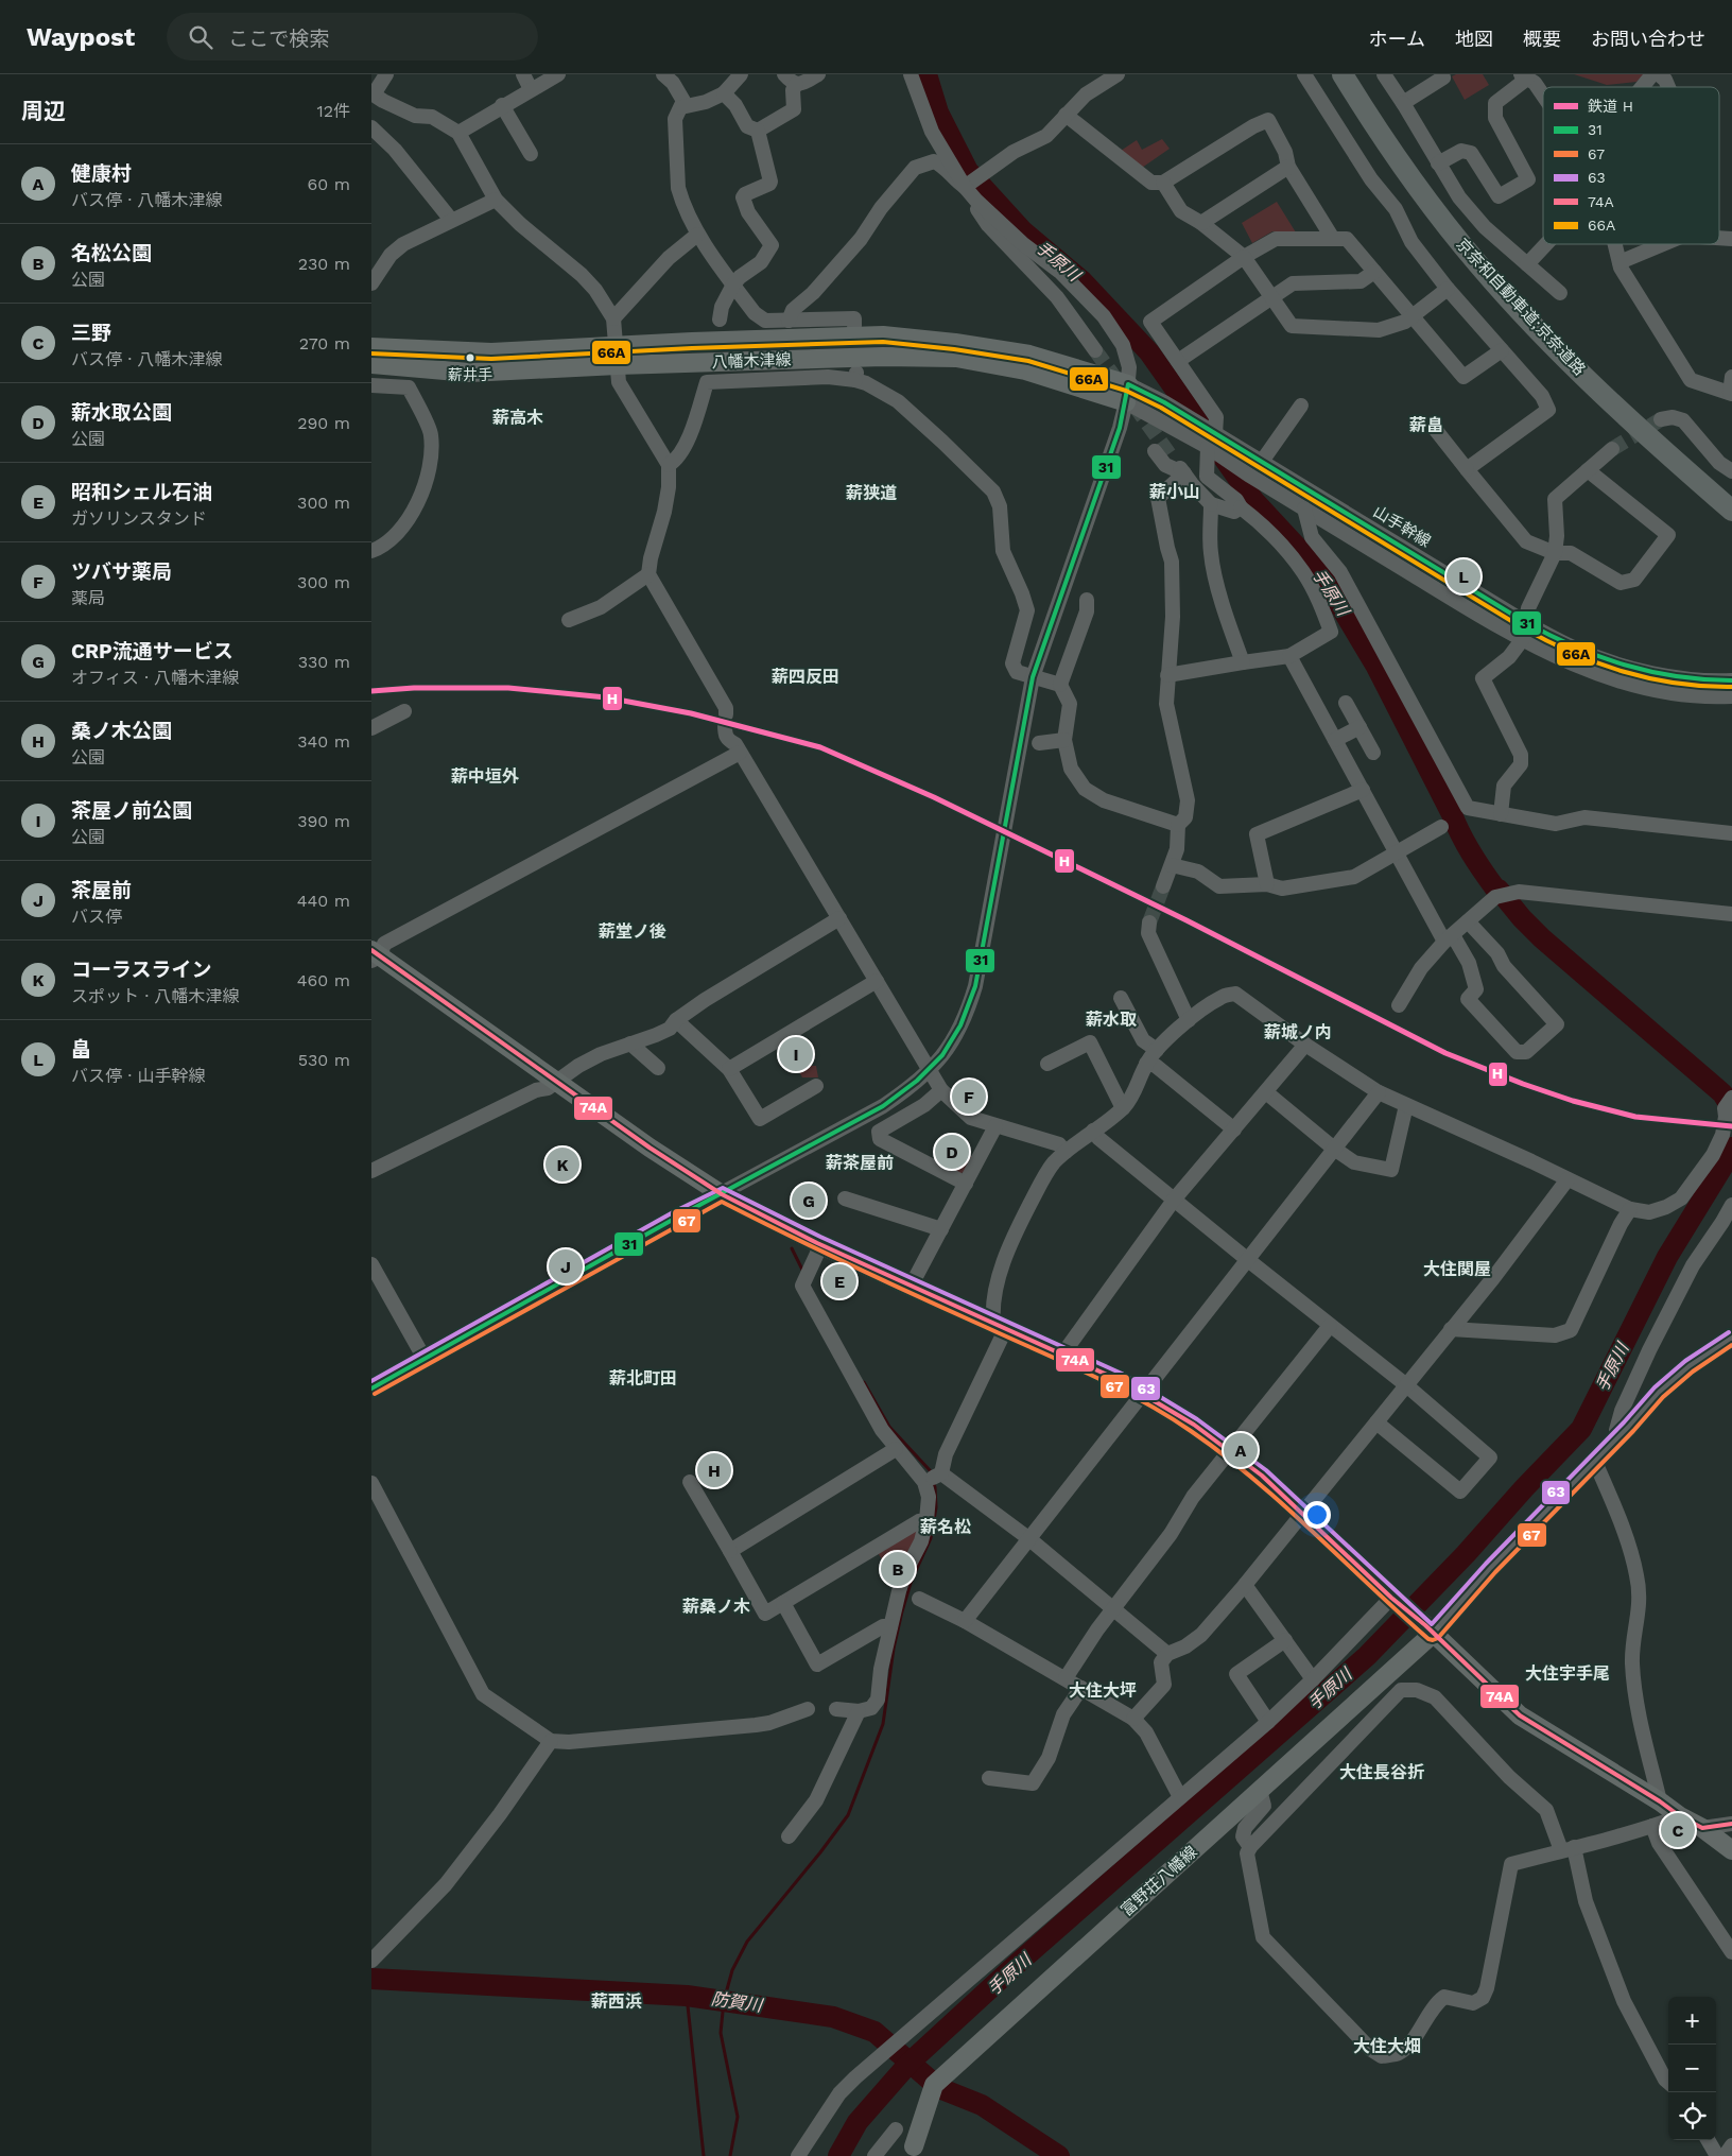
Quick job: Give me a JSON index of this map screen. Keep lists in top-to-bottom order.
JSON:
{
  "streets": {
    "highway": ["京奈和自動車道;京奈道路"],
    "main road": ["八幡木津線", "富野荘八幡線"],
    "street": ["山手幹線"]
  },
  "crossings": [
    ["八幡木津線", "山手幹線"]
  ],
  "districts": [
    "薪高木",
    "薪畠",
    "薪小山",
    "薪狭道",
    "薪四反田",
    "薪中垣外",
    "薪堂ノ後",
    "薪水取",
    "薪城ノ内",
    "薪茶屋前",
    "大住関屋",
    "薪北町田",
    "薪名松",
    "薪桑ノ木",
    "大住宇手尾",
    "大住大坪",
    "大住長谷折",
    "薪西浜",
    "大住大畑"
  ],
  "water": ["手原川", "防賀川"],
  "places": ["薪井手"],
  "lines": [
    "transit line 66A",
    "transit line 31",
    "rail line H",
    "transit line 74A",
    "transit line 63",
    "transit line 67"
  ],
  "legend": [
    "鉄道 H",
    "31",
    "67",
    "63",
    "74A",
    "66A"
  ],
  "page": {
    "header": "Waypost",
    "search": "ここで検索",
    "nav": [
      "ホーム",
      "地図",
      "概要",
      "お問い合わせ"
    ],
    "heading": ["周辺", "12件"],
    "list": [
      {
        "mark": "A",
        "name": "健康村",
        "note": "バス停 · 八幡木津線",
        "value": "60 m"
      },
      {
        "mark": "B",
        "name": "名松公園",
        "note": "公園",
        "value": "230 m"
      },
      {
        "mark": "C",
        "name": "三野",
        "note": "バス停 · 八幡木津線",
        "value": "270 m"
      },
      {
        "mark": "D",
        "name": "薪水取公園",
        "note": "公園",
        "value": "290 m"
      },
      {
        "mark": "E",
        "name": "昭和シェル石油",
        "note": "ガソリンスタンド",
        "value": "300 m"
      },
      {
        "mark": "F",
        "name": "ツバサ薬局",
        "note": "薬局",
        "value": "300 m"
      },
      {
        "mark": "G",
        "name": "CRP流通サービス",
        "note": "オフィス · 八幡木津線",
        "value": "330 m"
      },
      {
        "mark": "H",
        "name": "桑ノ木公園",
        "note": "公園",
        "value": "340 m"
      },
      {
        "mark": "I",
        "name": "茶屋ノ前公園",
        "note": "公園",
        "value": "390 m"
      },
      {
        "mark": "J",
        "name": "茶屋前",
        "note": "バス停",
        "value": "440 m"
      },
      {
        "mark": "K",
        "name": "コーラスライン",
        "note": "スポット · 八幡木津線",
        "value": "460 m"
      },
      {
        "mark": "L",
        "name": "畠",
        "note": "バス停 · 山手幹線",
        "value": "530 m"
      }
    ],
    "pins": [
      "L",
      "I",
      "F",
      "D",
      "K",
      "G",
      "J",
      "E",
      "A",
      "H",
      "B",
      "C"
    ],
    "map_buttons": ["+", "−"]
  }
}
